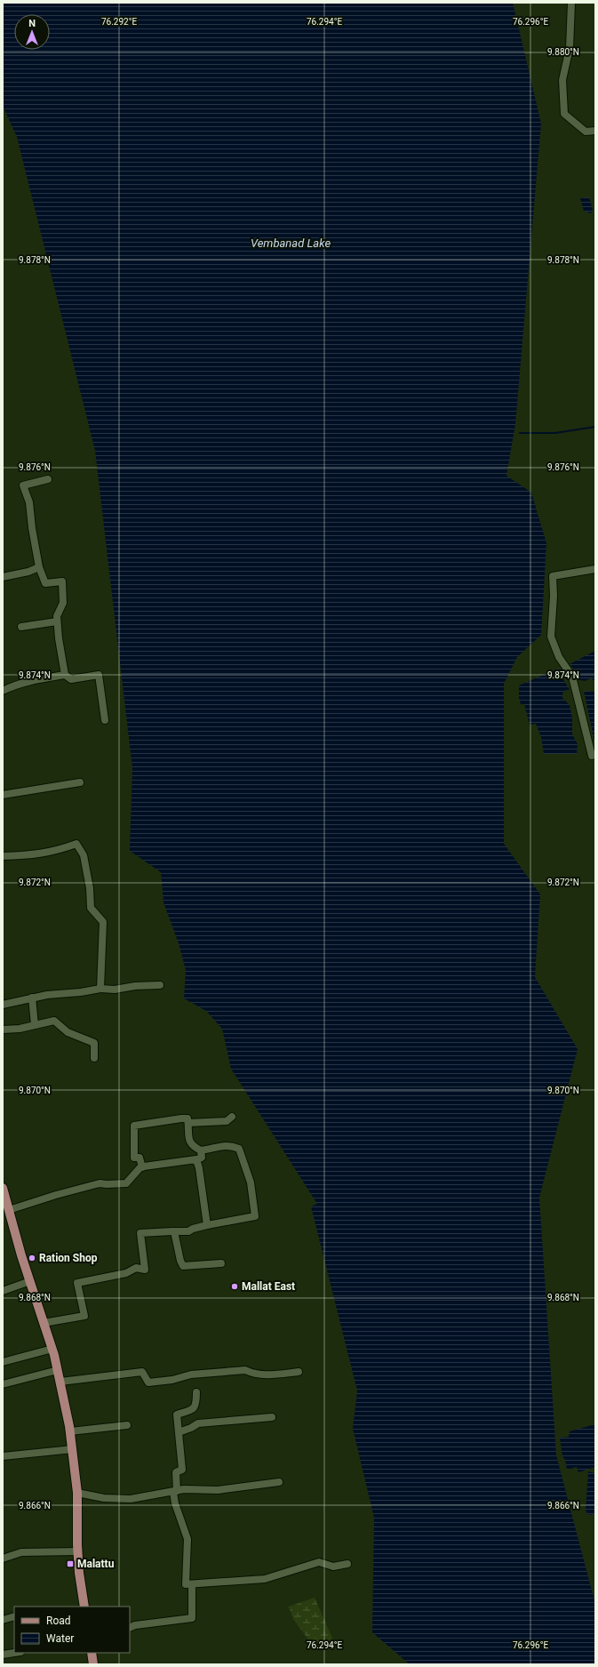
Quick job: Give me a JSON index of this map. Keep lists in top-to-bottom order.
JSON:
{
  "water": ["Vembanad Lake"],
  "places": {
    "other": ["Ration Shop", "Mallat East"],
    "transit": ["Malattu"]
  },
  "legend": ["Road", "Water"],
  "north": "top",
  "coordinates": [
    "76.292°E",
    "76.294°E",
    "76.296°E",
    "9.880°N",
    "9.878°N",
    "9.876°N",
    "9.874°N",
    "9.872°N",
    "9.870°N",
    "9.868°N",
    "9.866°N"
  ]
}
